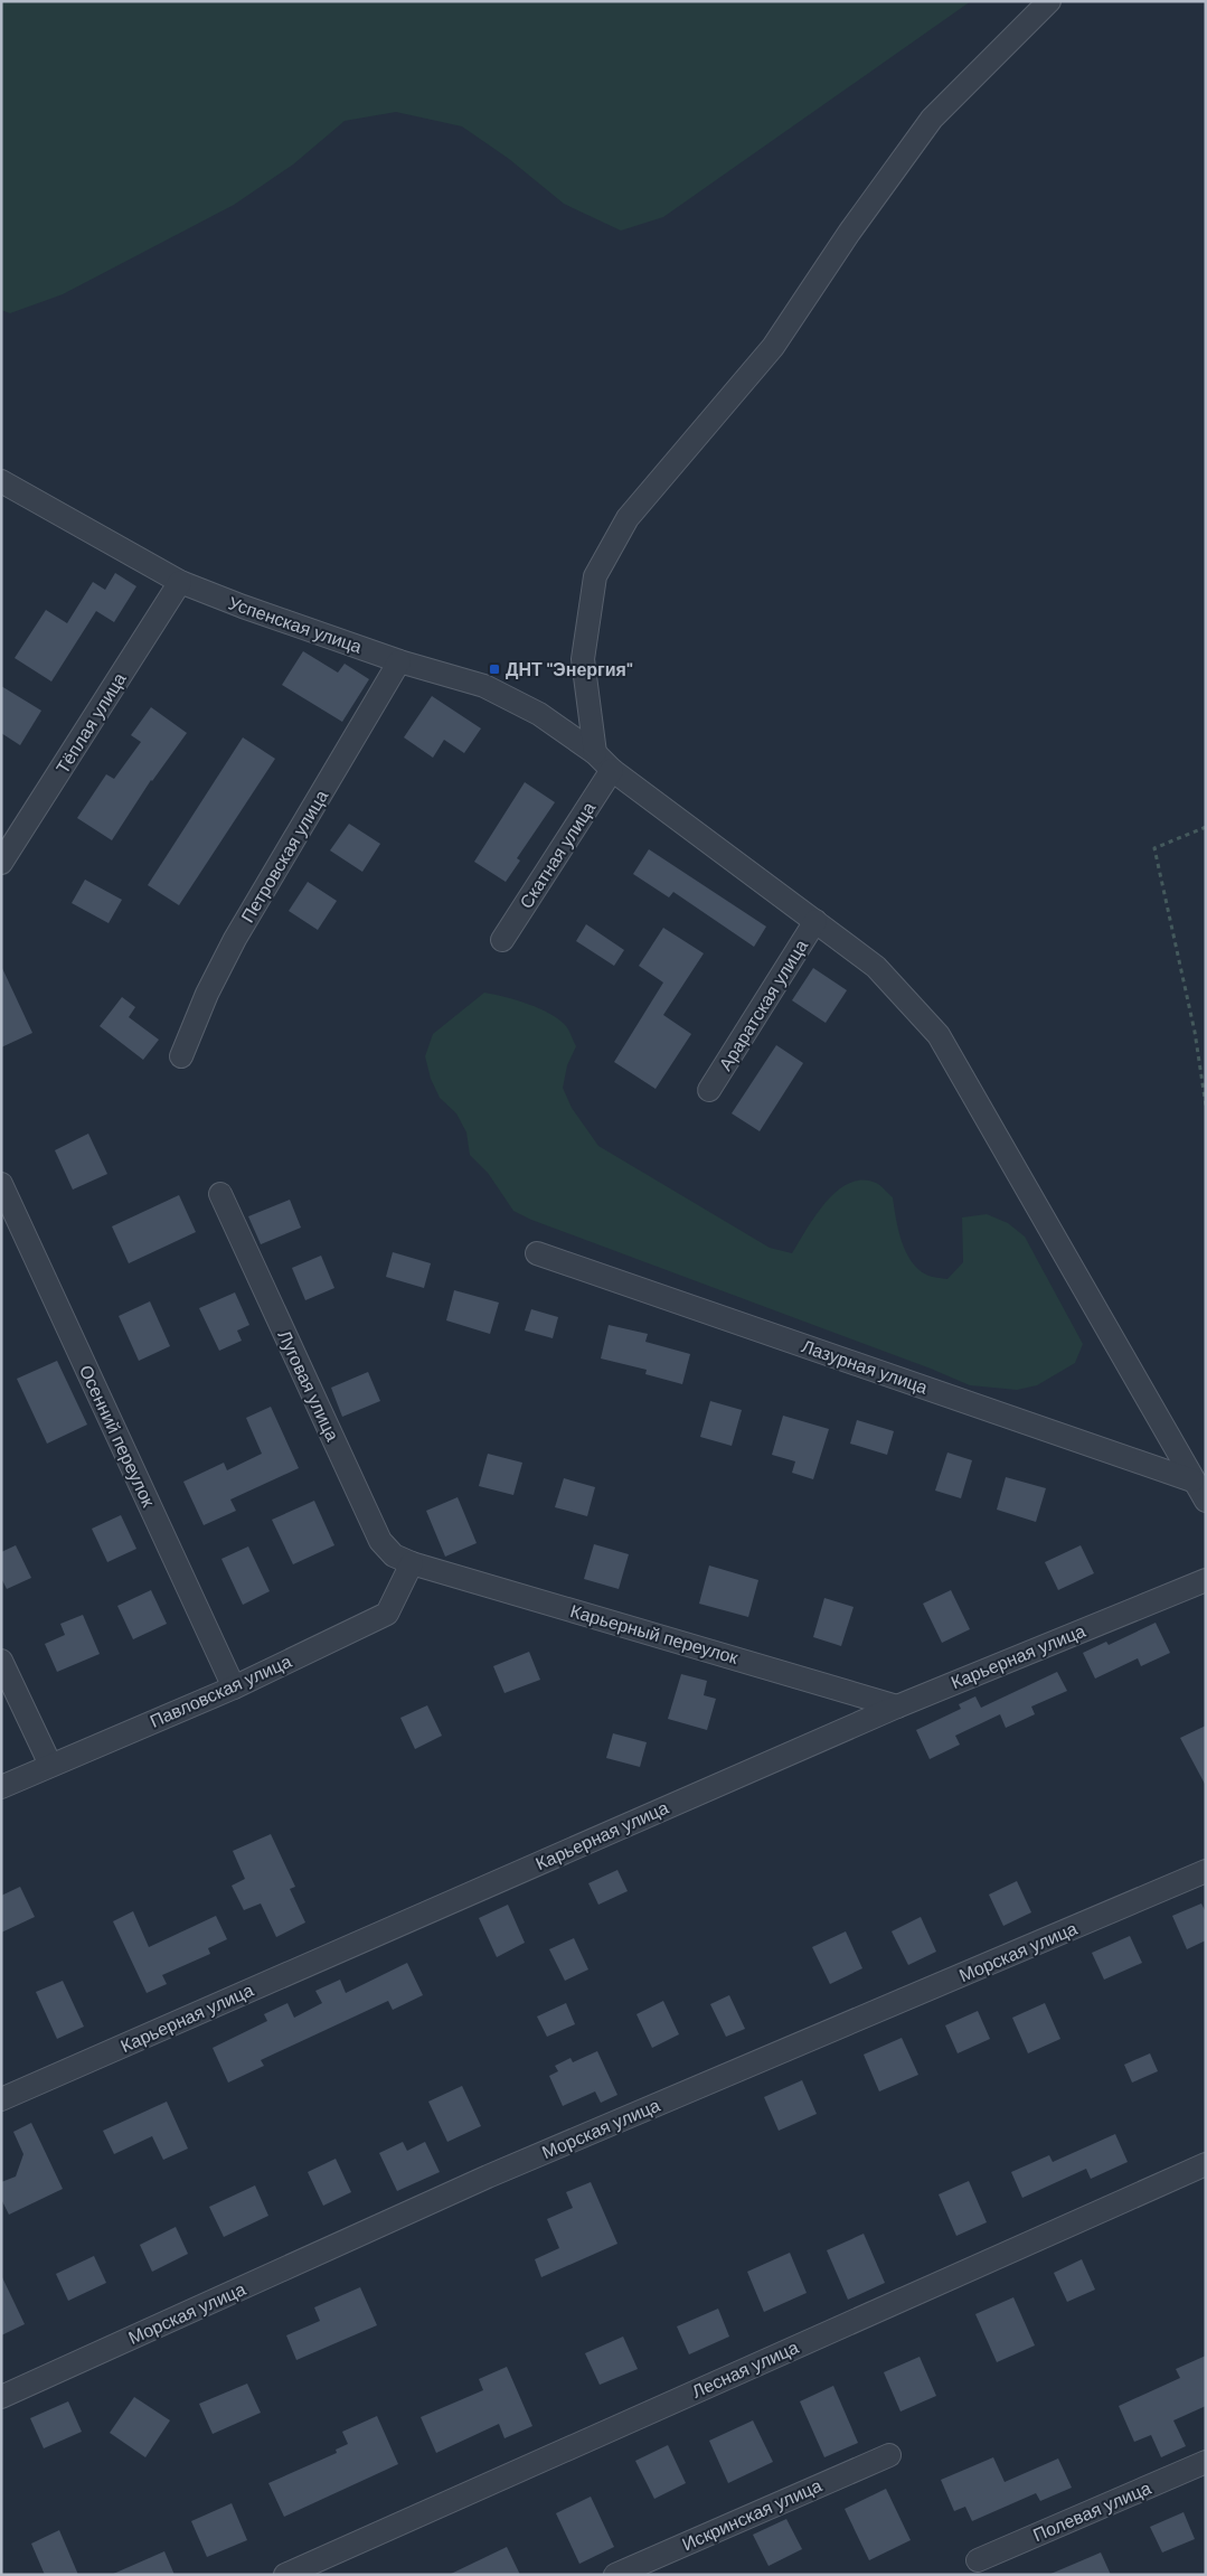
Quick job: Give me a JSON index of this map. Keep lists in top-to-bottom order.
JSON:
{
  "streets": {
    "street": [
      "Успенская улица",
      "Тёплая улица",
      "Скатная улица",
      "Петровская улица",
      "Араратская улица",
      "Лазурная улица",
      "Луговая улица",
      "Осенний переулок",
      "Карьерный переулок",
      "Карьерная улица",
      "Павловская улица",
      "Морская улица",
      "Лесная улица",
      "Полевая улица",
      "Искринская улица"
    ]
  },
  "crossings": [
    ["Успенская улица", "Тёплая улица"],
    ["Успенская улица", "Скатная улица"],
    ["Успенская улица", "Петровская улица"],
    ["Успенская улица", "Араратская улица"],
    ["Успенская улица", "Лазурная улица"],
    ["Луговая улица", "Карьерный переулок"],
    ["Луговая улица", "Павловская улица"],
    ["Осенний переулок", "Павловская улица"],
    ["Карьерный переулок", "Карьерная улица"],
    ["Карьерный переулок", "Павловская улица"]
  ],
  "places": {
    "transit": ["ДНТ \"Энергия\""]
  }
}
